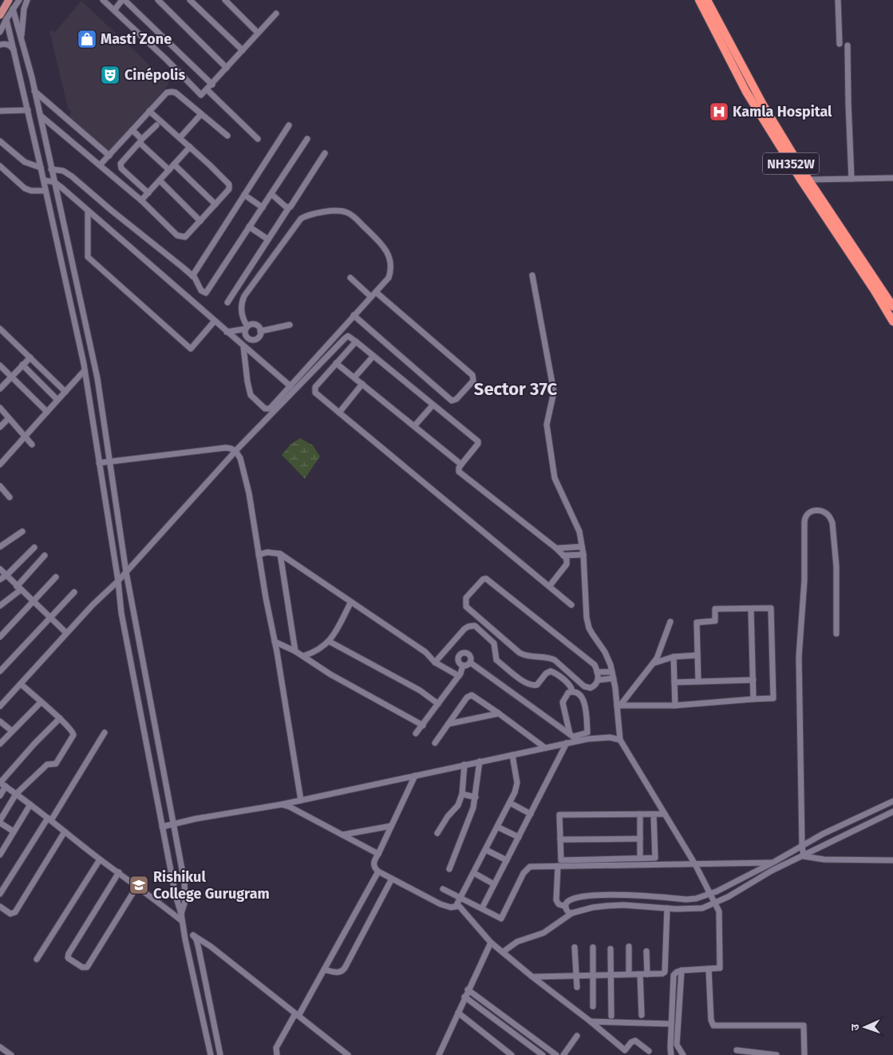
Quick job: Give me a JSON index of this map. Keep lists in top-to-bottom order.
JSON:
{
  "streets": {
    "highway": ["NH352W"]
  },
  "districts": ["Sector 37C"],
  "places": {
    "shop": ["Masti Zone"],
    "theatre": ["Cinépolis"],
    "hospital": ["Kamla Hospital"],
    "school or university": ["Rishikul College Gurugram"]
  },
  "north": "left"
}
